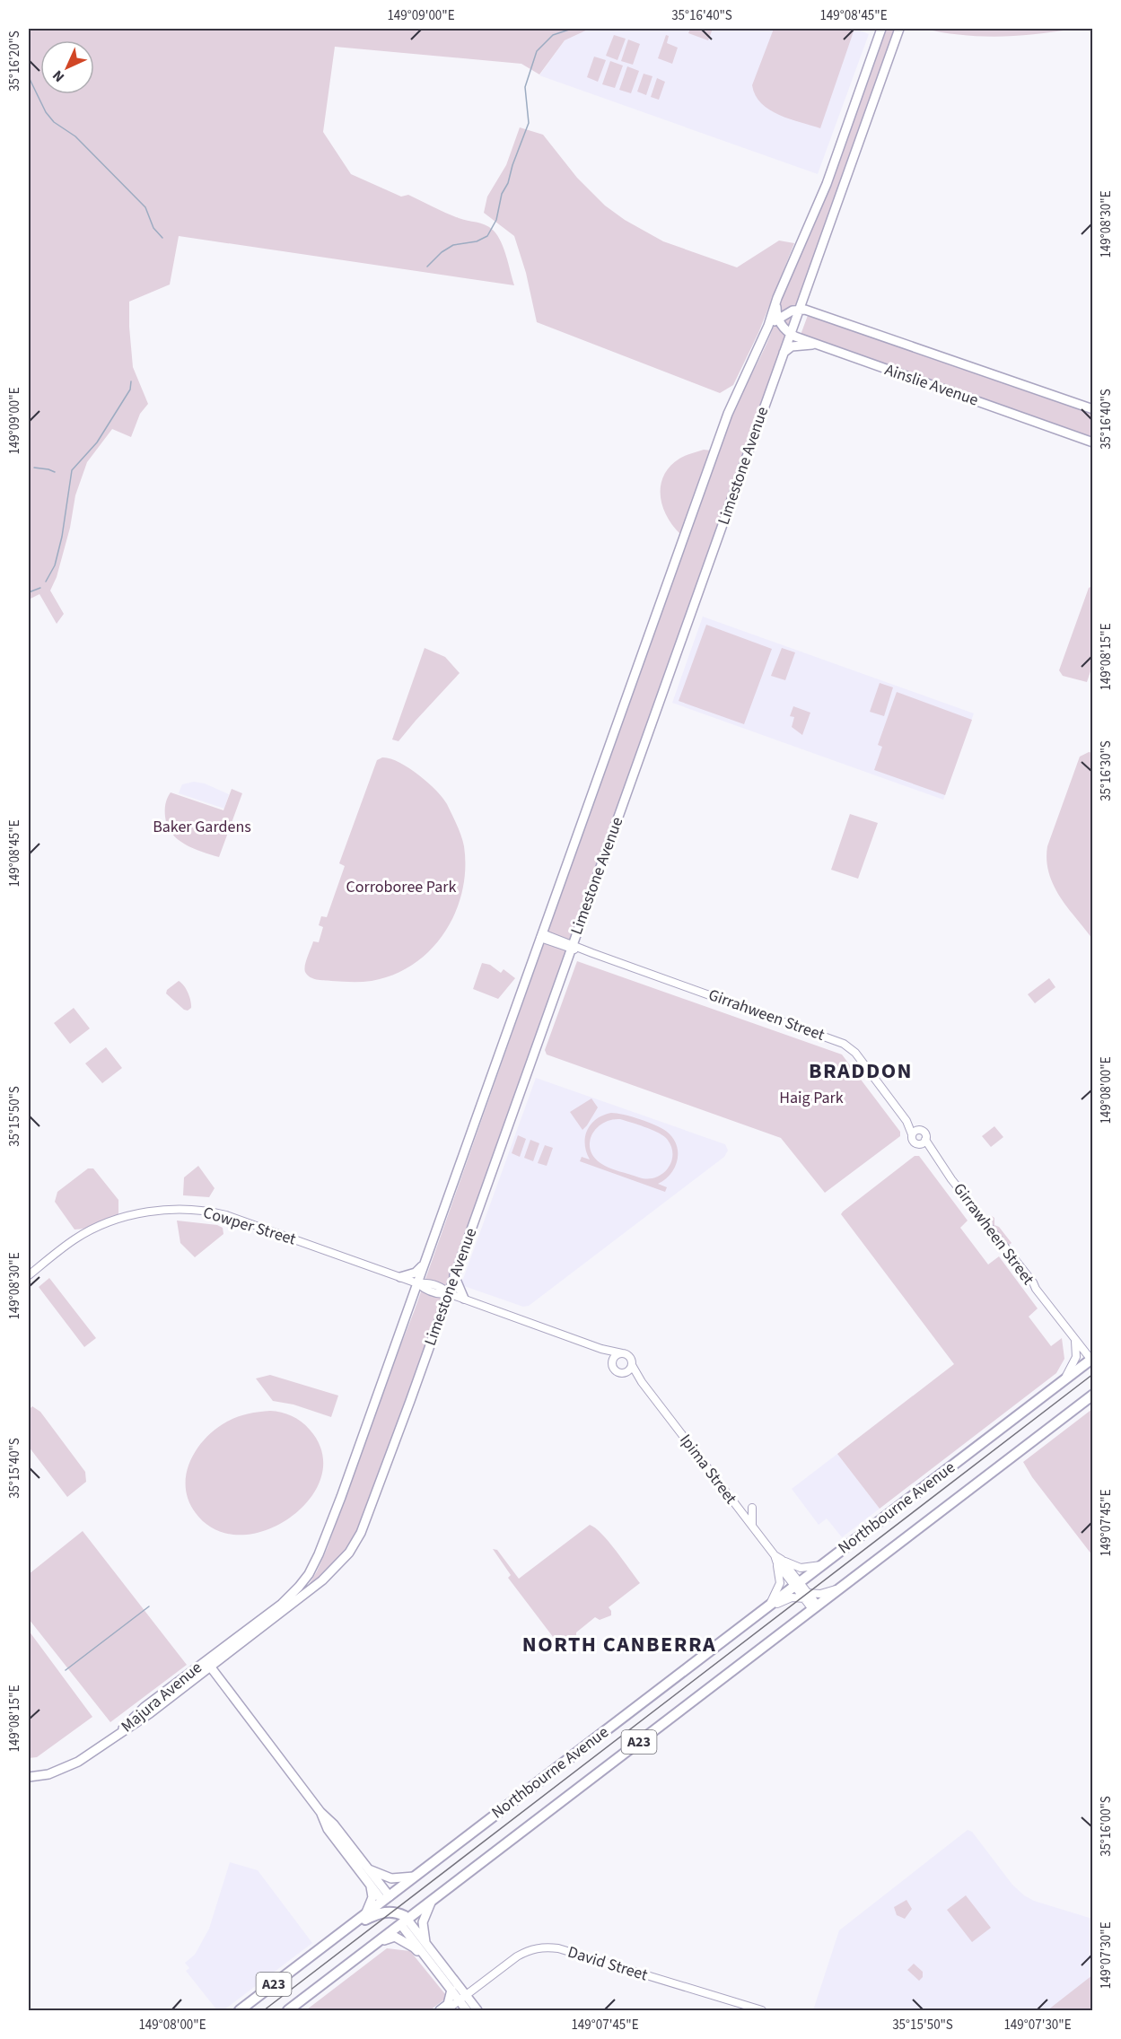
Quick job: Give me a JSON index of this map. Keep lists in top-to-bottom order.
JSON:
{
  "streets": {
    "highway": ["Northbourne Avenue", "A23"],
    "main road": ["Ainslie Avenue", "Limestone Avenue", "Majura Avenue"],
    "street": [
      "Girrahween Street",
      "Cowper Street",
      "Girrawheen Street",
      "Ipima Street",
      "David Street"
    ]
  },
  "crossings": [
    ["Ainslie Avenue", "Limestone Avenue"],
    ["Limestone Avenue", "Girrahween Street"],
    ["Limestone Avenue", "Cowper Street"],
    ["Limestone Avenue", "Majura Avenue"],
    ["Girrahween Street", "Girrawheen Street"],
    ["Girrawheen Street", "Northbourne Avenue"],
    ["Ipima Street", "Northbourne Avenue"]
  ],
  "districts": ["BRADDON", "NORTH CANBERRA"],
  "parks": ["Baker Gardens", "Corroboree Park", "Haig Park"],
  "north": "bottom left",
  "coordinates": [
    "149°09'00\"E",
    "35°16'40\"S",
    "149°08'45\"E",
    "35°16'20\"S",
    "149°08'30\"E",
    "149°08'15\"E",
    "35°16'30\"S",
    "149°08'00\"E",
    "35°15'50\"S",
    "35°15'40\"S",
    "149°07'45\"E",
    "35°16'00\"S",
    "149°07'30\"E"
  ]
}
